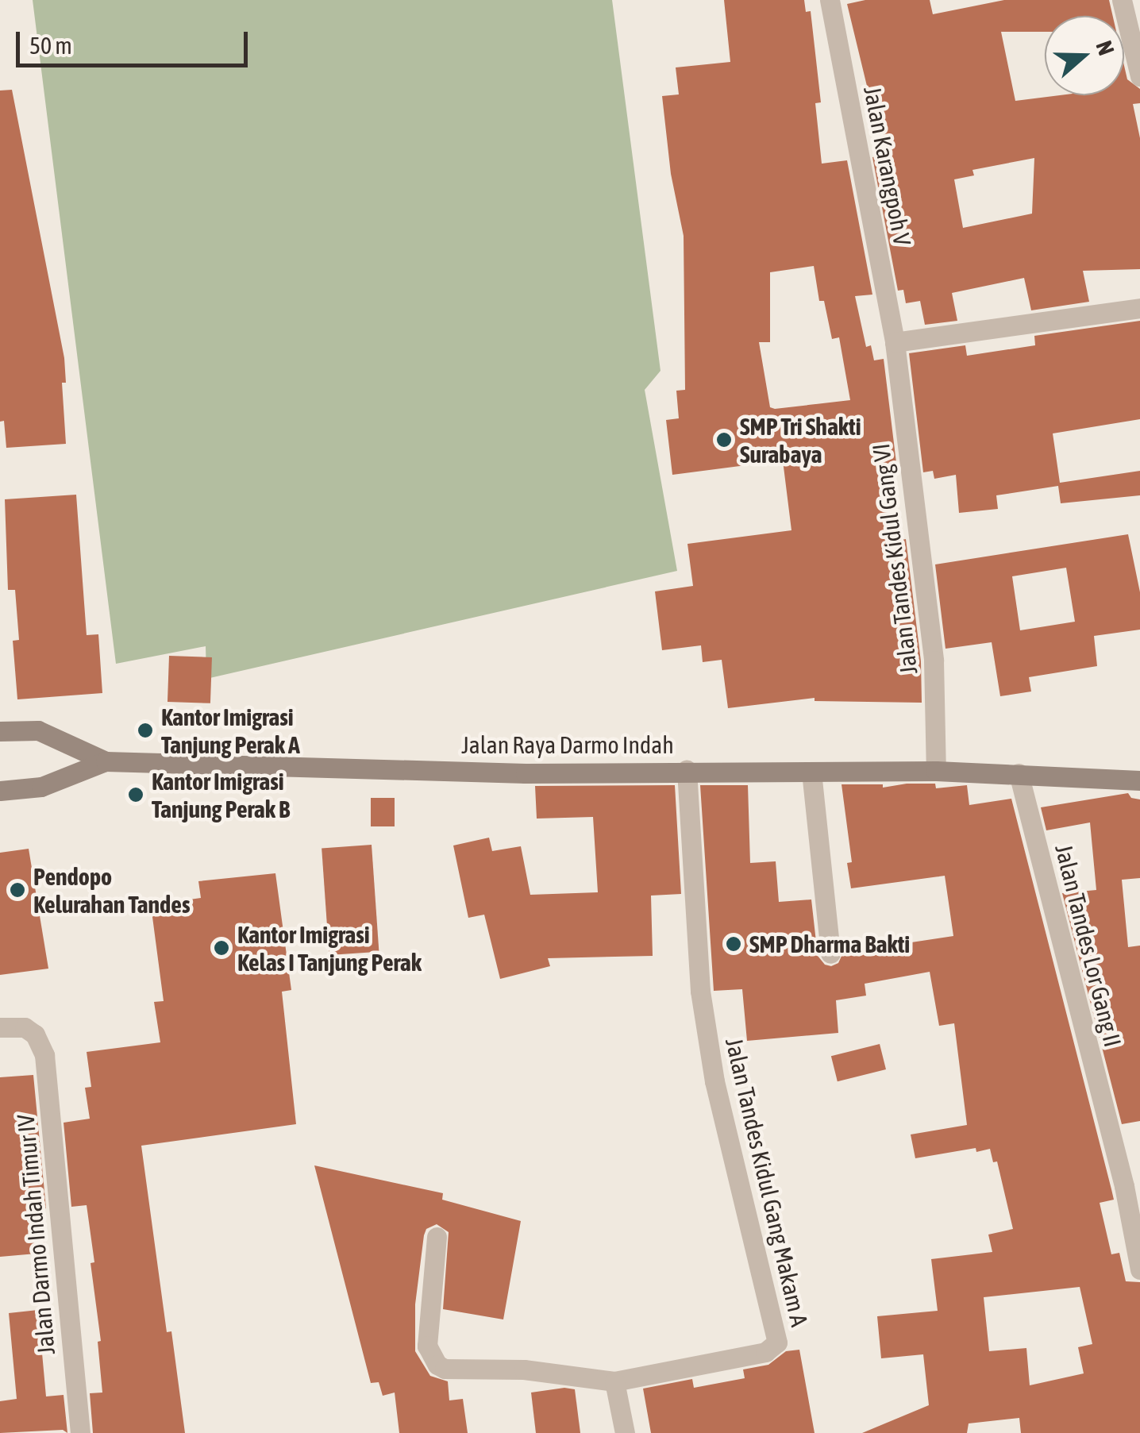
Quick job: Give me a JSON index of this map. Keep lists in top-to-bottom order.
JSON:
{
  "streets": {
    "street": [
      "Jalan Karangpoh V",
      "Jalan Tandes Kidul Gang VI",
      "Jalan Raya Darmo Indah",
      "Jalan Tandes Lor Gang II",
      "Jalan Tandes Kidul Gang Makam A",
      "Jalan Darmo Indah Timur IV"
    ]
  },
  "crossings": [
    ["Jalan Karangpoh V", "Jalan Tandes Kidul Gang VI"],
    ["Jalan Tandes Kidul Gang VI", "Jalan Raya Darmo Indah"],
    ["Jalan Raya Darmo Indah", "Jalan Tandes Lor Gang II"],
    ["Jalan Raya Darmo Indah", "Jalan Tandes Kidul Gang Makam A"]
  ],
  "places": [
    "SMP Tri Shakti Surabaya",
    "Kantor Imigrasi Tanjung Perak A",
    "Kantor Imigrasi Tanjung Perak B",
    "Pendopo Kelurahan Tandes",
    "SMP Dharma Bakti",
    "Kantor Imigrasi Kelas I Tanjung Perak"
  ],
  "scale_bar": "50 m",
  "north": "right"
}
